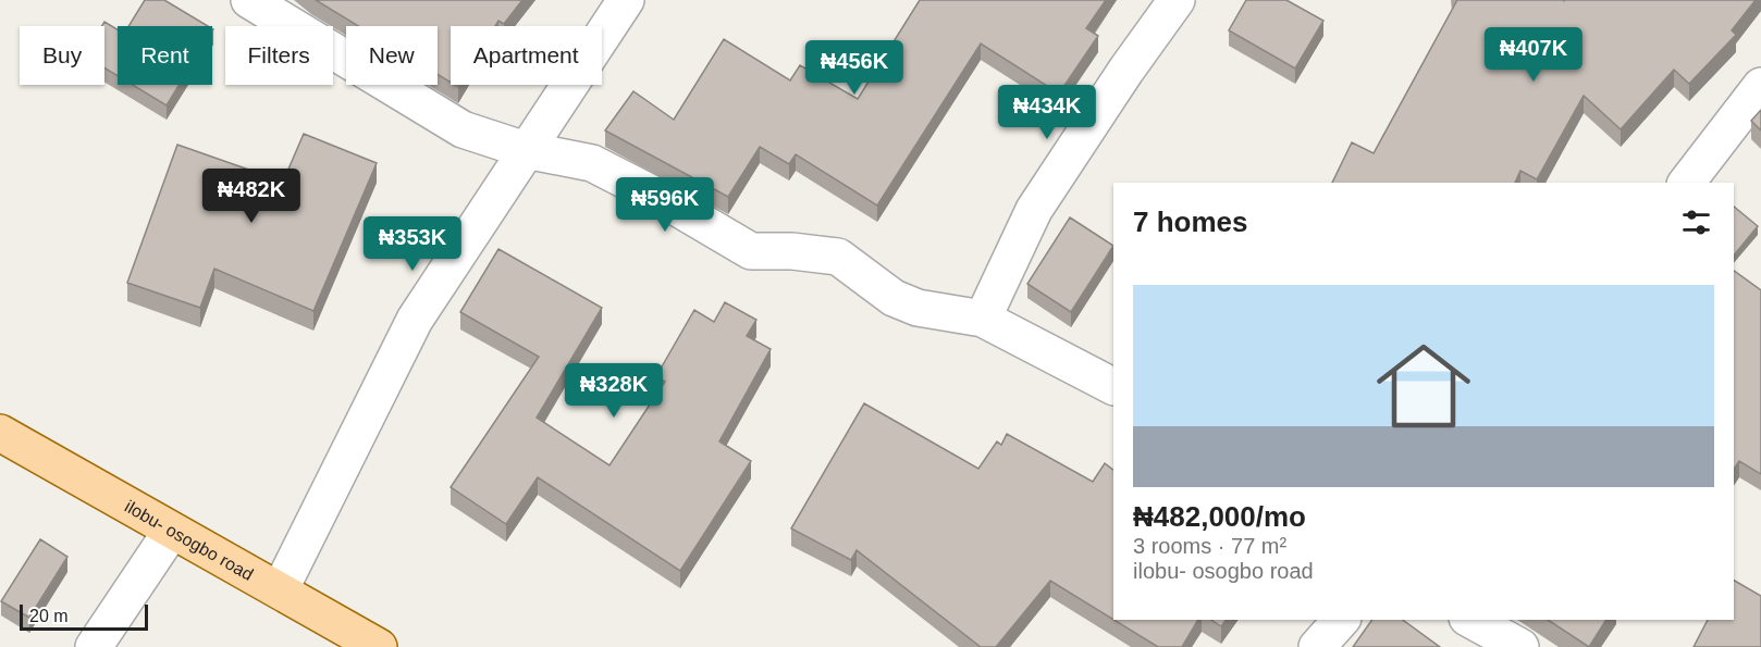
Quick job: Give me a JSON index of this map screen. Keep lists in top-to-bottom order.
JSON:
{
  "streets": {
    "main road": ["ilobu- osogbo road"]
  },
  "scale_bar": "20 m",
  "page": {
    "chip": [
      "Buy",
      "Rent",
      "Filters",
      "New",
      "Apartment"
    ],
    "price": [
      "₦407K",
      "₦456K",
      "₦434K",
      "₦482K",
      "₦596K",
      "₦353K",
      "₦328K"
    ],
    "heading": "7 homes",
    "list": [
      {
        "name": "₦482,000/mo",
        "note": "3 rooms · 77 m² · ilobu- osogbo road"
      }
    ],
    "scale": "20 m"
  }
}
